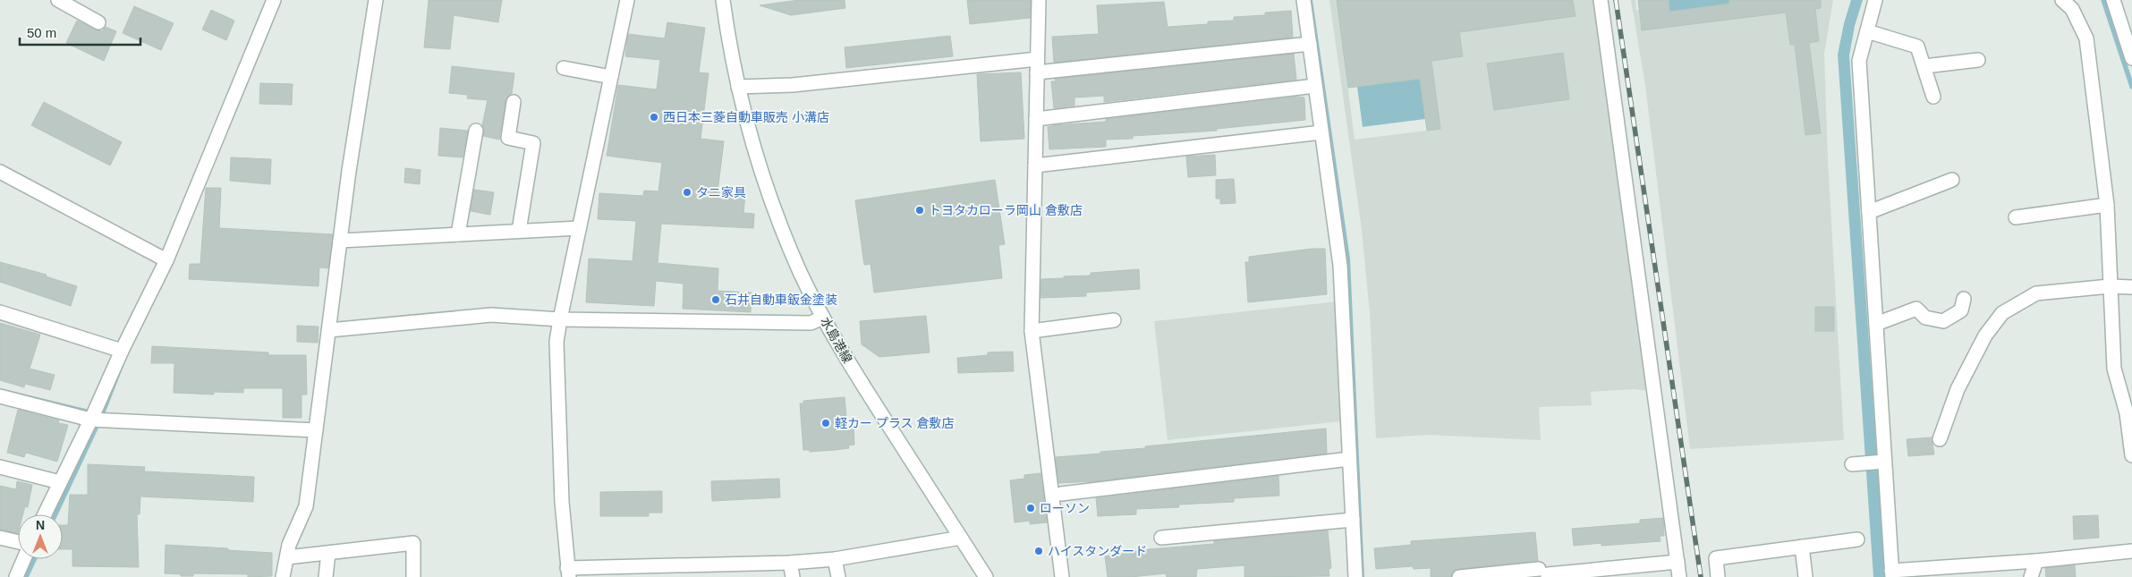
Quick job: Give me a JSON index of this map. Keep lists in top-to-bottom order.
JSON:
{
  "streets": {
    "street": ["水島港線"]
  },
  "places": [
    "西日本三菱自動車販売 小溝店",
    "タニ家具",
    "トヨタカローラ岡山 倉敷店",
    "石井自動車鈑金塗装",
    "軽カー プラス 倉敷店",
    "ローソン",
    "ハイスタンダード"
  ],
  "scale_bar": "50 m",
  "north": "top"
}
